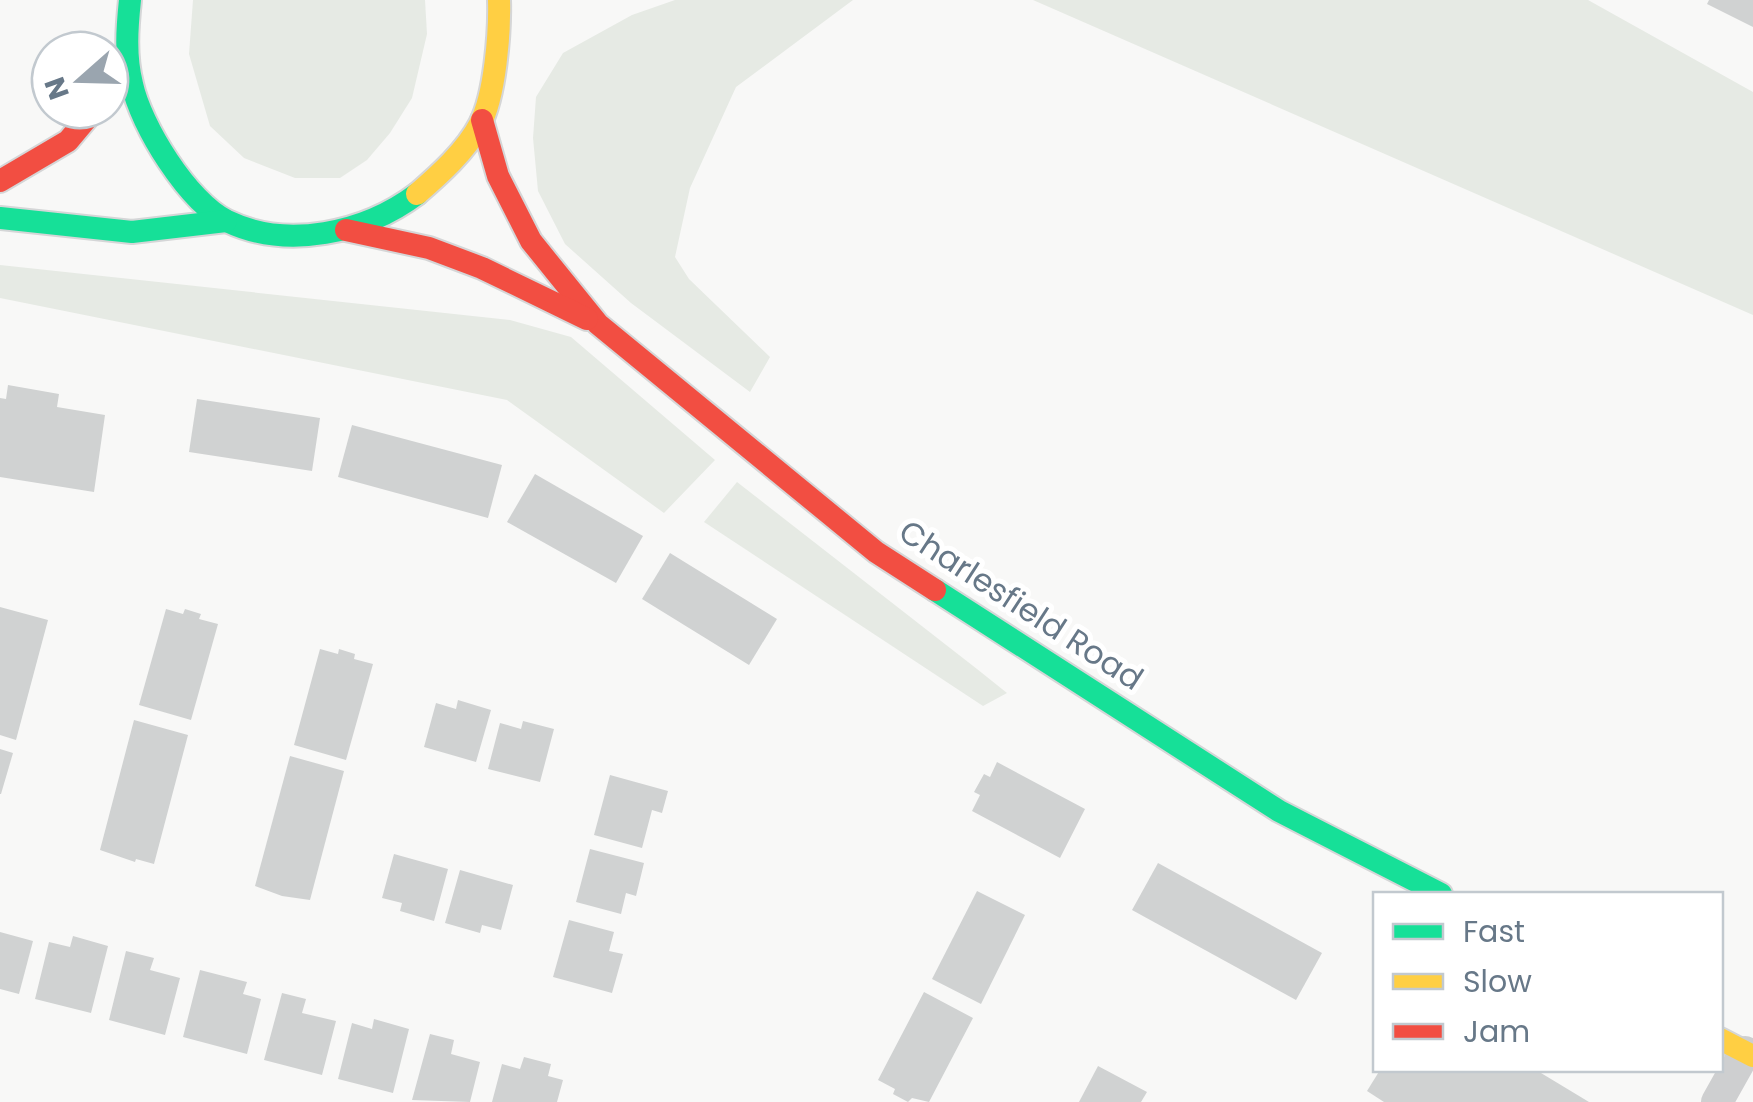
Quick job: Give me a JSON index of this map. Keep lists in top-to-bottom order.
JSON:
{
  "streets": {
    "street": ["Charlesfield Road"]
  },
  "legend": ["Fast", "Slow", "Jam"],
  "north": "left"
}
